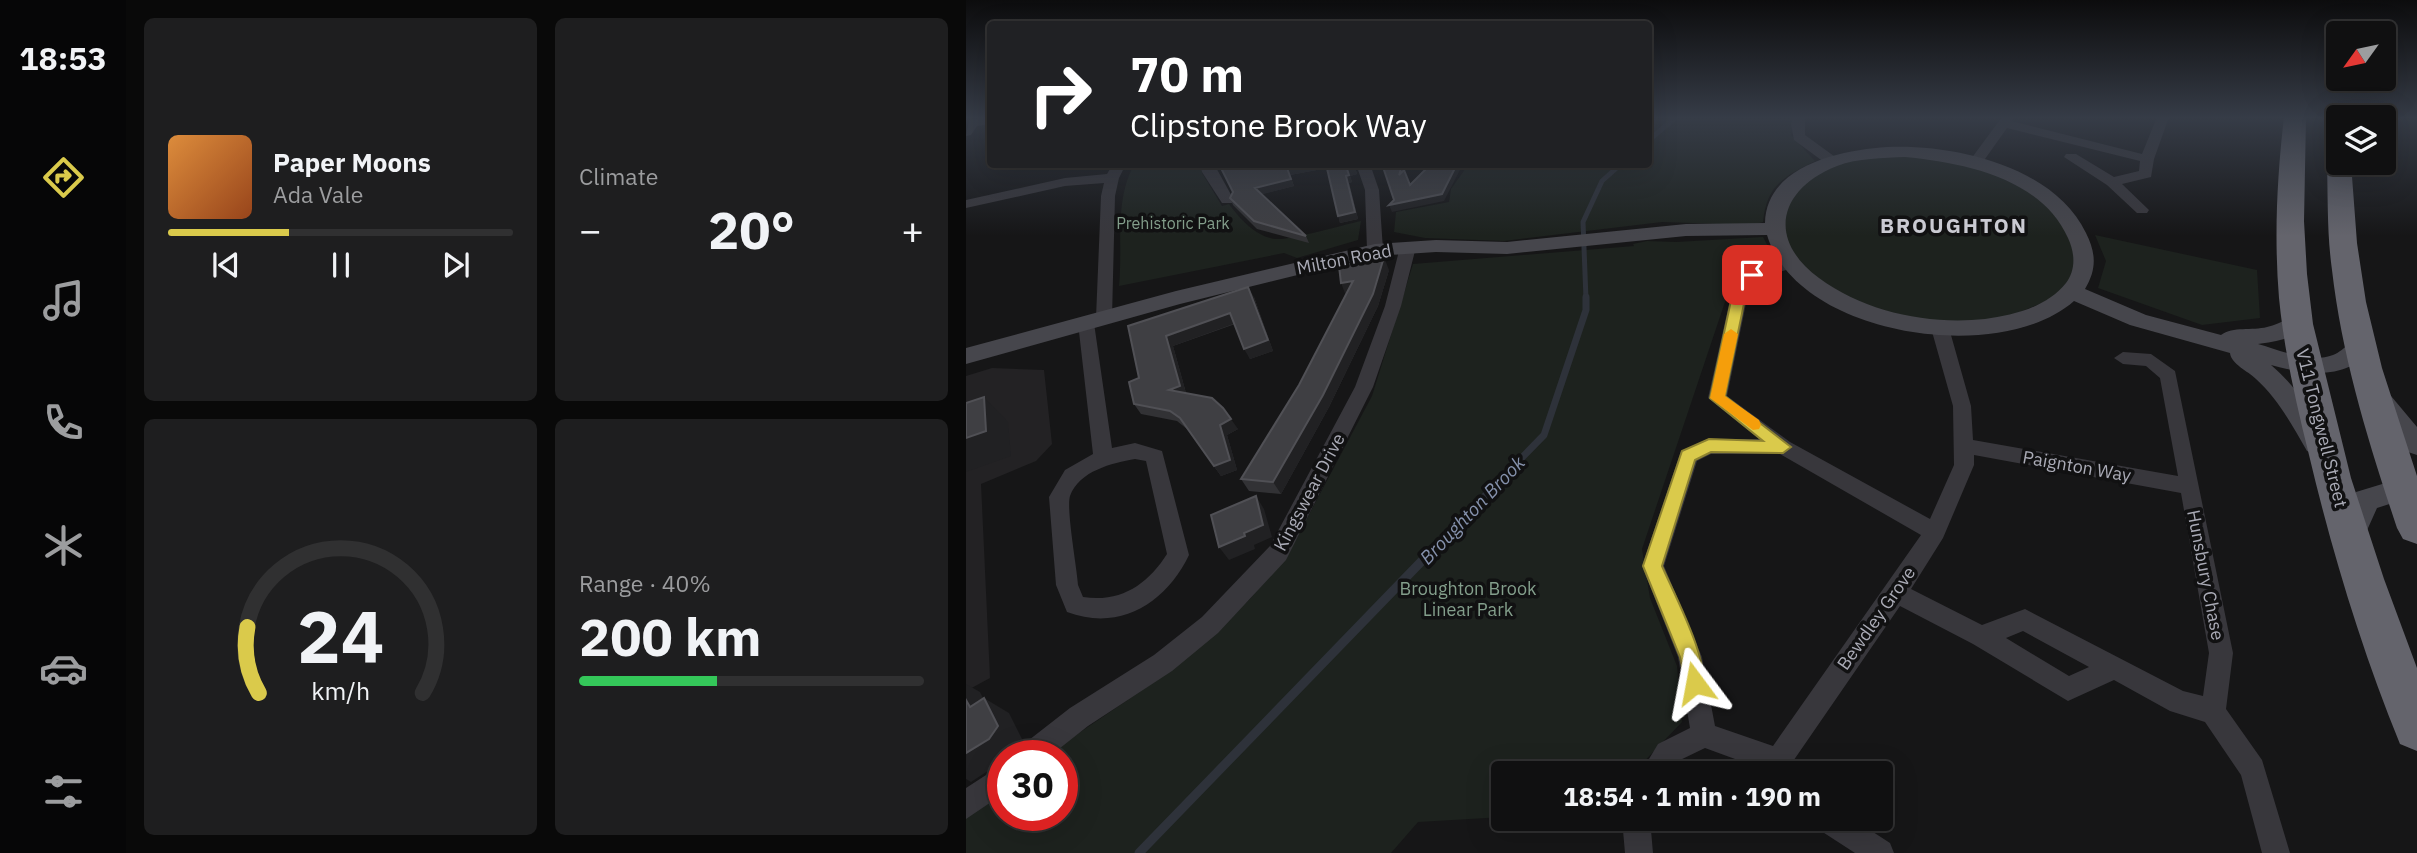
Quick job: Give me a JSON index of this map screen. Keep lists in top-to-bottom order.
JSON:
{
  "streets": {
    "highway": ["V11 Tongwell Street"],
    "street": [
      "Milton Road",
      "Paignton Way",
      "Kingswear Drive",
      "Hunsbury Chase",
      "Bewdley Grove"
    ]
  },
  "crossings": [
    ["Milton Road", "Kingswear Drive"],
    ["Paignton Way", "Hunsbury Chase"],
    ["Paignton Way", "Bewdley Grove"]
  ],
  "districts": ["BROUGHTON"],
  "water": ["Broughton Brook"],
  "parks": ["Prehistoric Park", "Broughton Brook Linear Park"],
  "north": "bottom left",
  "page": {
    "tabs": "18:53",
    "tile": [
      "Climate",
      ["Range · 40%", "200 km"]
    ],
    "turn": ["70 m", "Clipstone Brook Way"],
    "song": ["Paper Moons", "Ada Vale"],
    "heat": ["−", "20°", "+"],
    "limit": "30",
    "trip": "18:54 · 1 min · 190 m",
    "gauge": ["24", "km/h"]
  }
}
